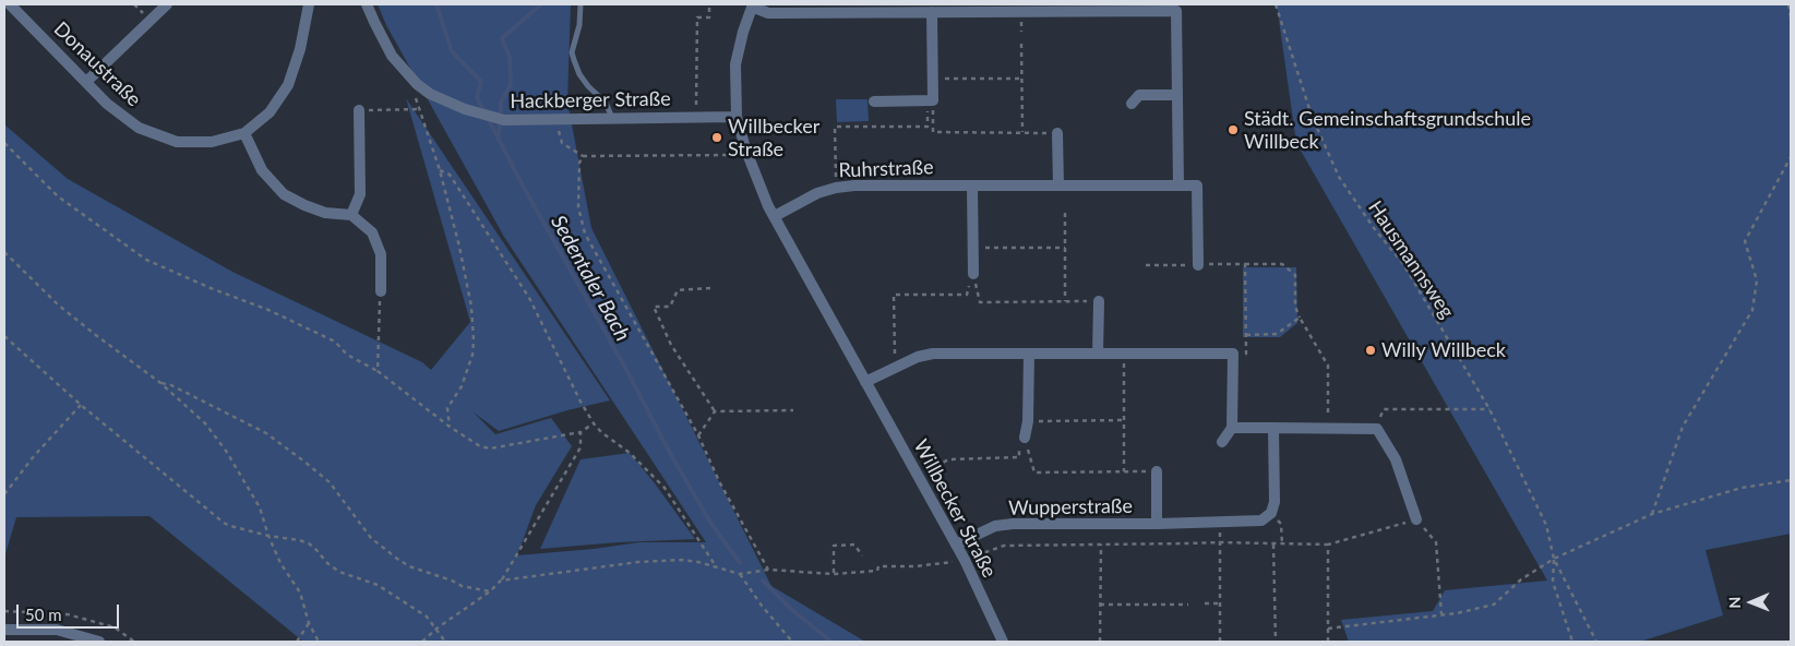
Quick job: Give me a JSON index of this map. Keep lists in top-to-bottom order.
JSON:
{
  "streets": {
    "street": [
      "Donaustraße",
      "Hackberger Straße",
      "Ruhrstraße",
      "Wupperstraße",
      "Willbecker Straße"
    ],
    "path": ["Hausmannsweg"]
  },
  "crossings": [
    ["Hackberger Straße", "Willbecker Straße"],
    ["Ruhrstraße", "Willbecker Straße"],
    ["Wupperstraße", "Willbecker Straße"]
  ],
  "water": ["Sedentaler Bach"],
  "places": ["Städt. Gemeinschaftsgrundschule Willbeck", "Willbecker Straße", "Willy Willbeck"],
  "scale_bar": "50 m",
  "north": "left"
}
